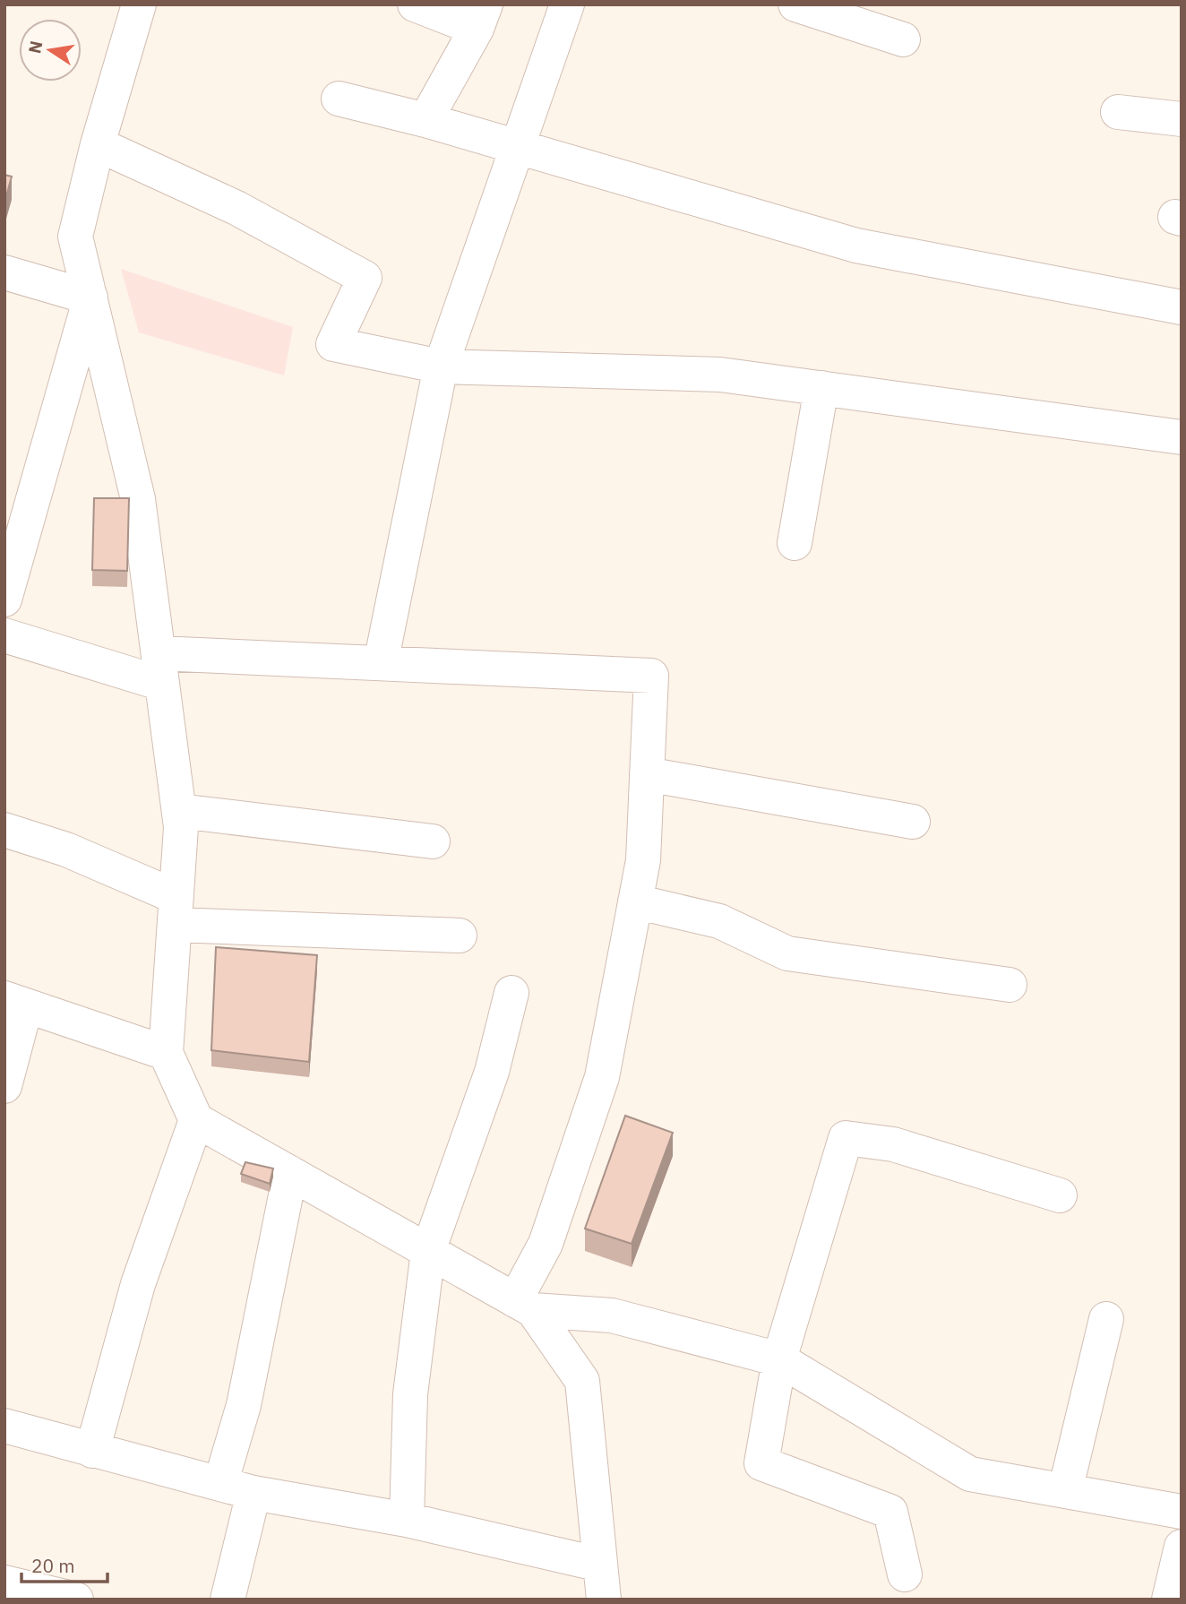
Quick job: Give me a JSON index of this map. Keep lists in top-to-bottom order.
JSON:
{
  "scale_bar": "20 m",
  "north": "left"
}
